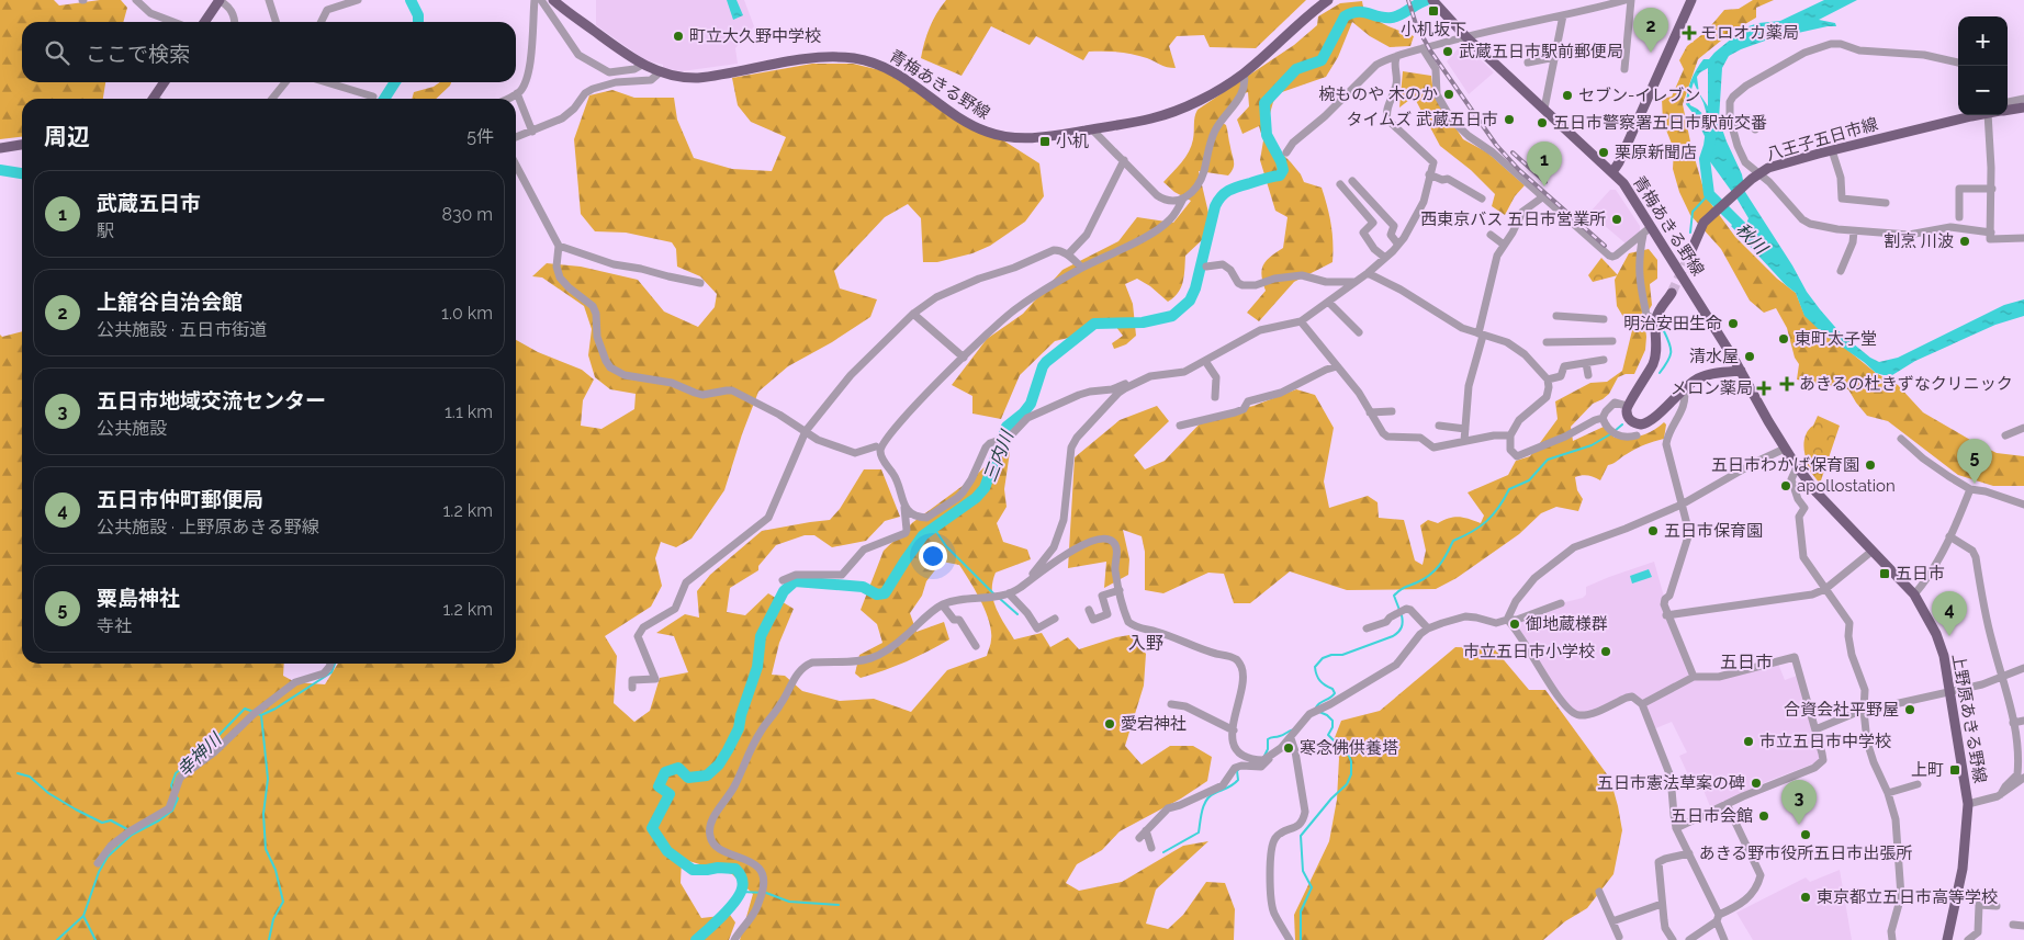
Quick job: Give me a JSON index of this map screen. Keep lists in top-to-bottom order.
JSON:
{
  "streets": {
    "main road": ["青梅あきる野線", "八王子五日市線", "上野原あきる野線"]
  },
  "crossings": [
    ["青梅あきる野線", "上野原あきる野線"]
  ],
  "districts": ["入野", "五日市"],
  "water": ["秋川", "三内川", "幸神川"],
  "places": {
    "transit": [
      "小机坂下",
      "小机",
      "五日市",
      "上町"
    ],
    "health": ["モロオカ薬局", "あきるの杜きずなクリニック", "メロン薬局"],
    "other": [
      "町立大久野中学校",
      "武蔵五日市駅前郵便局",
      "椀ものや 木のか",
      "セブン-イレブン",
      "タイムズ 武蔵五日市",
      "五日市警察署五日市駅前交番",
      "栗原新聞店",
      "西東京バス 五日市営業所",
      "割烹 川波",
      "明治安田生命",
      "東町太子堂",
      "清水屋",
      "五日市わかば保育園",
      "apollostation",
      "五日市保育園",
      "御地蔵様群",
      "市立五日市小学校",
      "合資会社平野屋",
      "愛宕神社",
      "市立五日市中学校",
      "寒念佛供養塔",
      "五日市憲法草案の碑",
      "五日市会館",
      "あきる野市役所五日市出張所",
      "東京都立五日市高等学校"
    ]
  },
  "page": {
    "pins": [
      "2",
      "1",
      "5",
      "4",
      "3"
    ],
    "map_buttons": ["+", "−"],
    "search": "ここで検索",
    "heading": ["周辺", "5件"],
    "list": [
      {
        "mark": "1",
        "name": "武蔵五日市",
        "note": "駅",
        "value": "830 m"
      },
      {
        "mark": "2",
        "name": "上舘谷自治会館",
        "note": "公共施設 · 五日市街道",
        "value": "1.0 km"
      },
      {
        "mark": "3",
        "name": "五日市地域交流センター",
        "note": "公共施設",
        "value": "1.1 km"
      },
      {
        "mark": "4",
        "name": "五日市仲町郵便局",
        "note": "公共施設 · 上野原あきる野線",
        "value": "1.2 km"
      },
      {
        "mark": "5",
        "name": "粟島神社",
        "note": "寺社",
        "value": "1.2 km"
      }
    ]
  }
}
